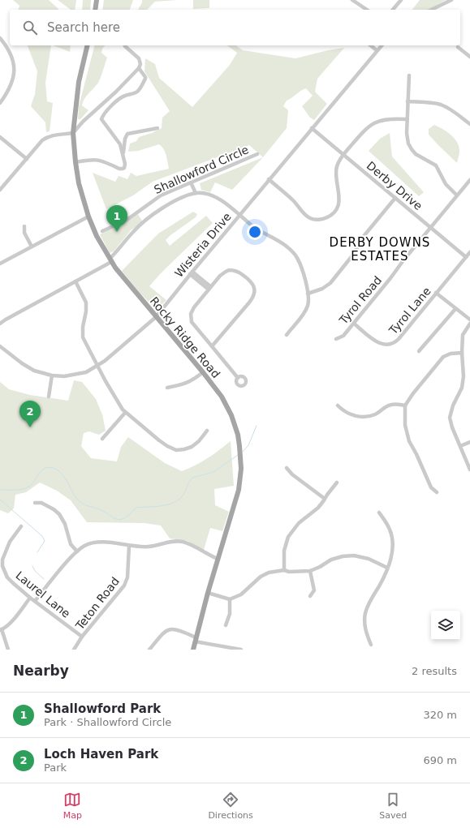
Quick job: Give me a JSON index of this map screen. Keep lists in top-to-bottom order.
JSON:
{
  "streets": {
    "main road": ["Rocky Ridge Road"],
    "street": [
      "Shallowford Circle",
      "Derby Drive",
      "Wisteria Drive",
      "Tyrol Road",
      "Tyrol Lane",
      "Laurel Lane",
      "Teton Road"
    ]
  },
  "crossings": [
    ["Derby Drive", "Wisteria Drive"],
    ["Derby Drive", "Tyrol Road"],
    ["Derby Drive", "Tyrol Lane"],
    ["Wisteria Drive", "Rocky Ridge Road"],
    ["Tyrol Road", "Tyrol Lane"],
    ["Laurel Lane", "Teton Road"]
  ],
  "districts": ["DERBY DOWNS ESTATES"],
  "page": {
    "search": "Search here",
    "pins": ["1", "2"],
    "heading": ["Nearby", "2 results"],
    "list": [
      {
        "mark": "1",
        "name": "Shallowford Park",
        "note": "Park · Shallowford Circle",
        "value": "320 m"
      },
      {
        "mark": "2",
        "name": "Loch Haven Park",
        "note": "Park",
        "value": "690 m"
      }
    ],
    "nav": ["Map", "Directions", "Saved"]
  }
}
